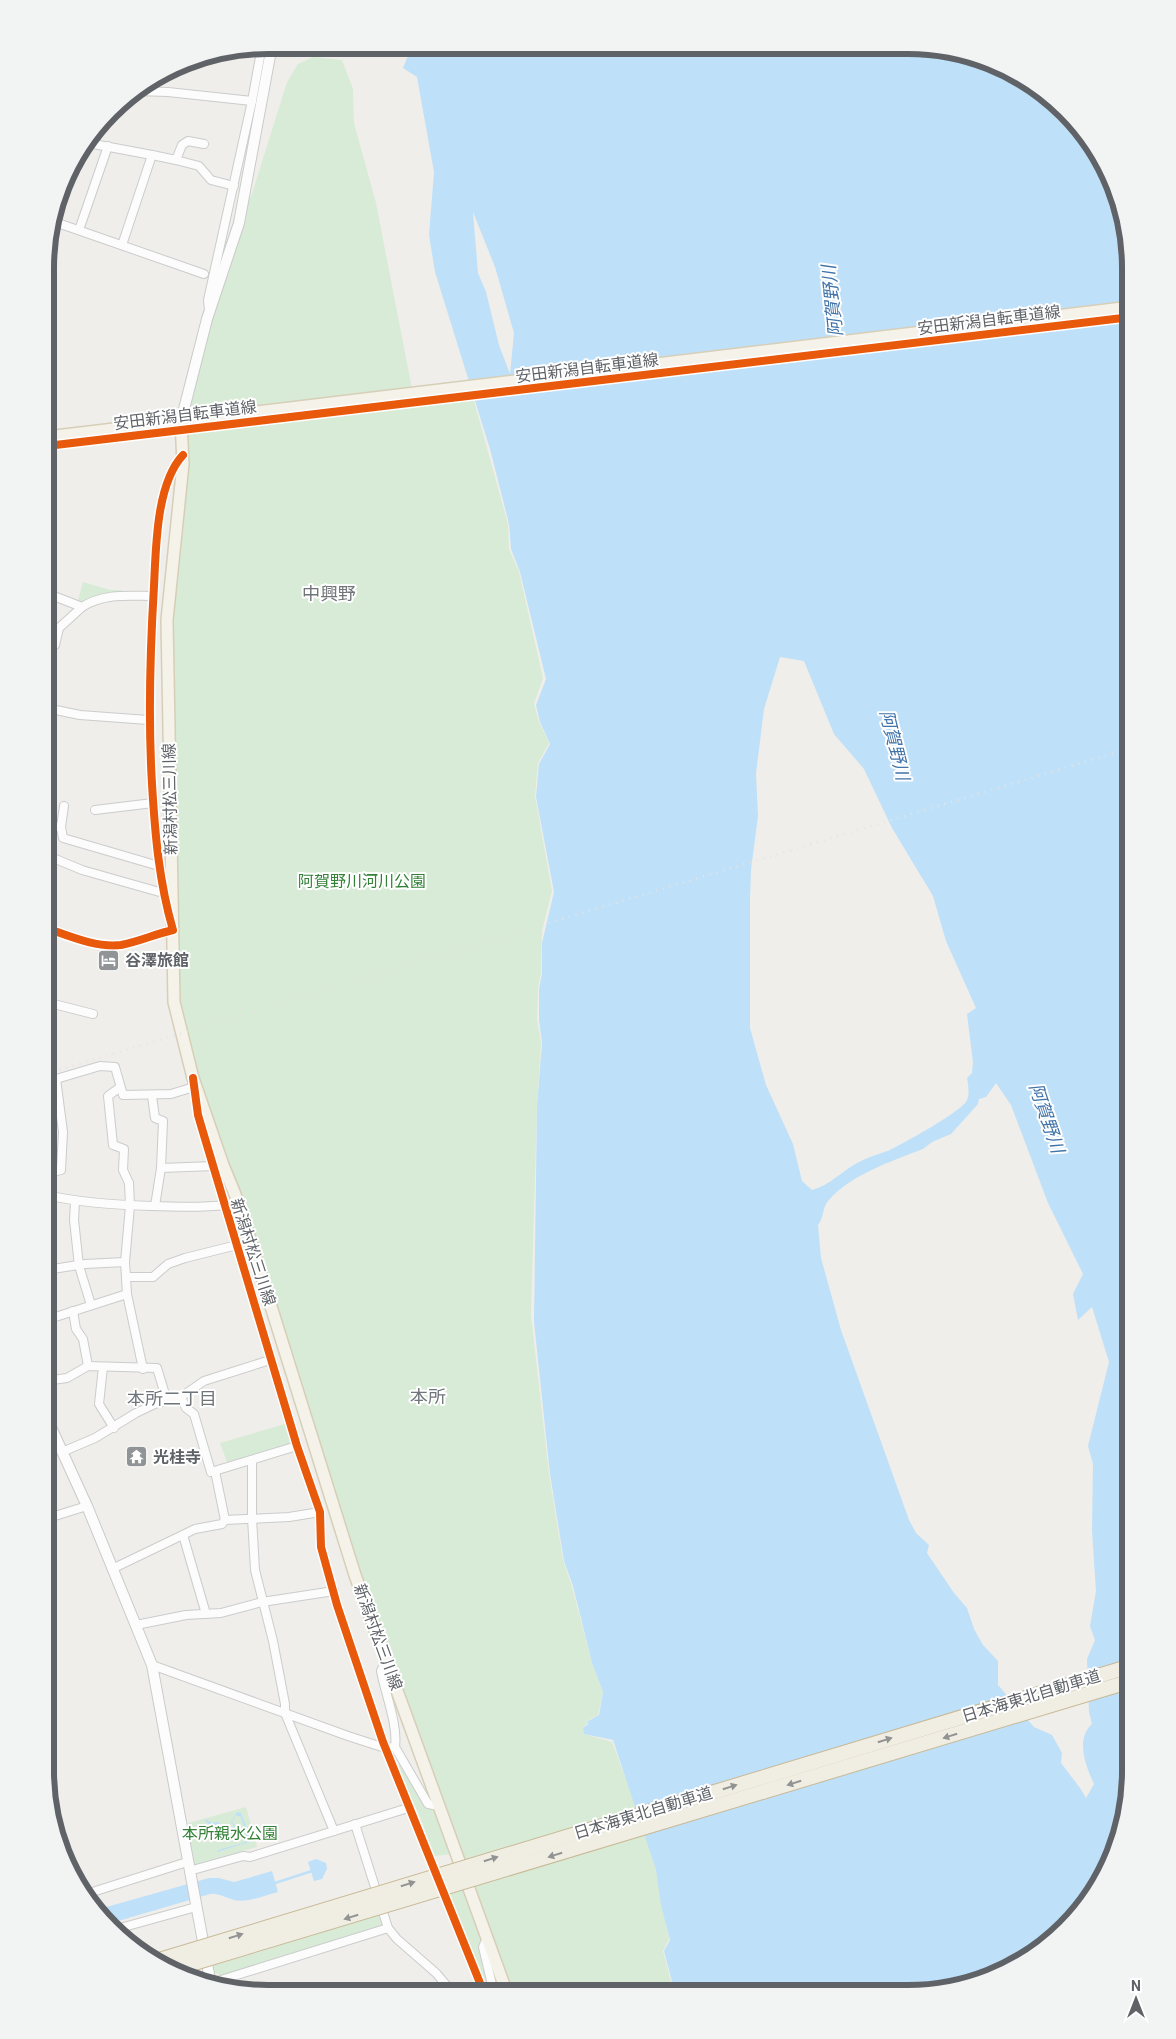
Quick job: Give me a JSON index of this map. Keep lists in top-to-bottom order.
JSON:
{
  "streets": {
    "highway": ["日本海東北自動車道"],
    "main road": ["新潟村松三川線"],
    "cycle path": ["安田新潟自転車道線"]
  },
  "districts": ["中興野", "本所", "本所二丁目"],
  "water": ["阿賀野川"],
  "parks": ["阿賀野川河川公園", "本所親水公園"],
  "places": {
    "hotel": ["谷澤旅館"],
    "temple": ["光桂寺"]
  },
  "north": "top"
}
